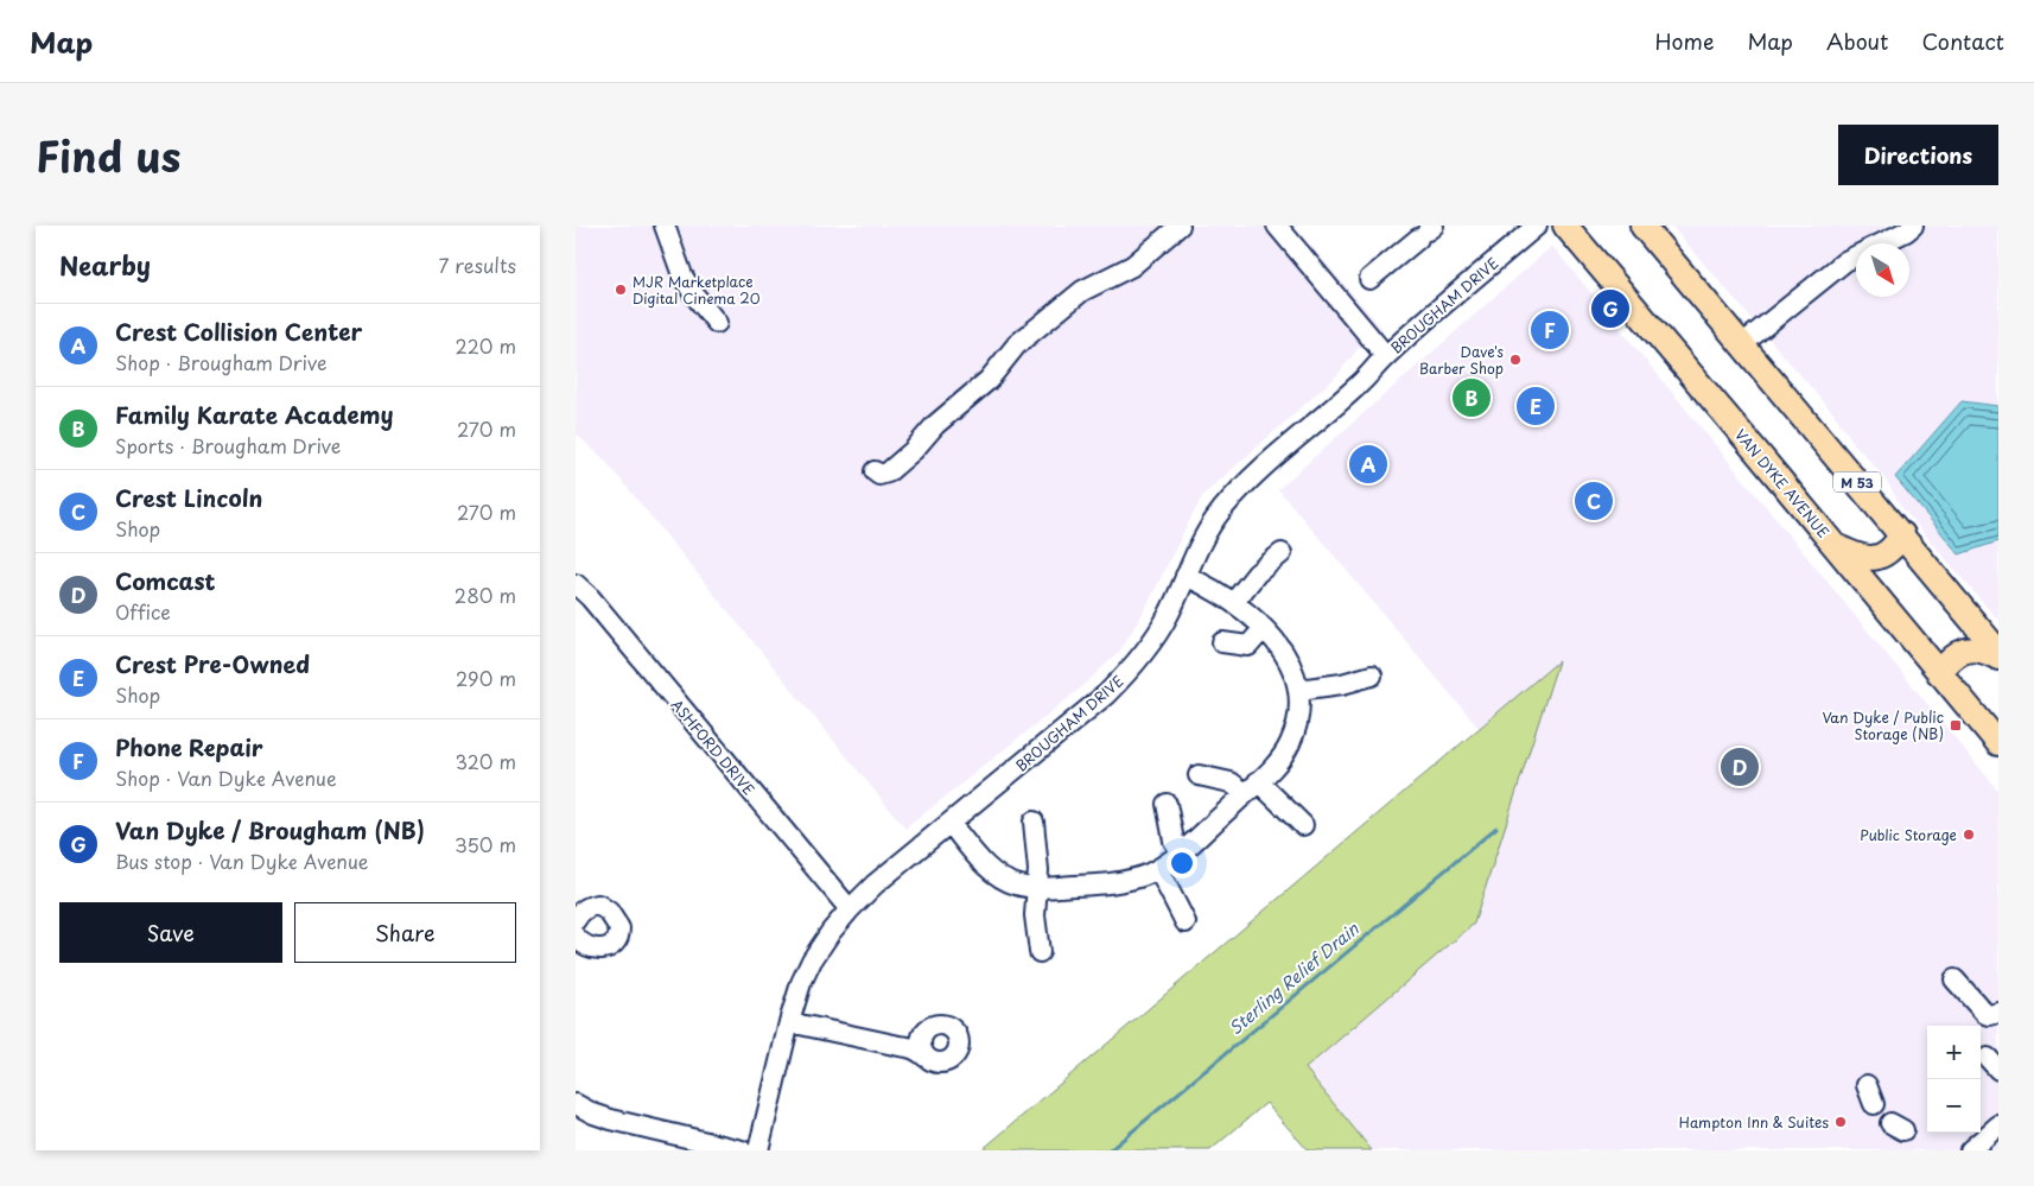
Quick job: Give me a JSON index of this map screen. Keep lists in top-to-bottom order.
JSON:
{
  "streets": {
    "main road": ["M 53", "VAN DYKE AVENUE"],
    "street": ["BROUGHAM DRIVE", "ASHFORD DRIVE"]
  },
  "crossings": [
    ["BROUGHAM DRIVE", "ASHFORD DRIVE"]
  ],
  "water": ["Sterling Relief Drain"],
  "places": {
    "other": [
      "MJR Marketplace Digital Cinema 20",
      "Dave's Barber Shop",
      "Public Storage",
      "Hampton Inn & Suites"
    ],
    "transit": ["Van Dyke / Public Storage (NB)"]
  },
  "north": "bottom right",
  "page": {
    "header": "Map",
    "nav": [
      "Home",
      "Map",
      "About",
      "Contact"
    ],
    "title": "Find us",
    "buttons": [
      "Directions",
      ["Save", "Share"]
    ],
    "heading": ["Nearby", "7 results"],
    "pins": [
      "G",
      "F",
      "B",
      "E",
      "A",
      "C",
      "D"
    ],
    "list": [
      {
        "mark": "A",
        "name": "Crest Collision Center",
        "note": "Shop · Brougham Drive",
        "value": "220 m"
      },
      {
        "mark": "B",
        "name": "Family Karate Academy",
        "note": "Sports · Brougham Drive",
        "value": "270 m"
      },
      {
        "mark": "C",
        "name": "Crest Lincoln",
        "note": "Shop",
        "value": "270 m"
      },
      {
        "mark": "D",
        "name": "Comcast",
        "note": "Office",
        "value": "280 m"
      },
      {
        "mark": "E",
        "name": "Crest Pre-Owned",
        "note": "Shop",
        "value": "290 m"
      },
      {
        "mark": "F",
        "name": "Phone Repair",
        "note": "Shop · Van Dyke Avenue",
        "value": "320 m"
      },
      {
        "mark": "G",
        "name": "Van Dyke / Brougham (NB)",
        "note": "Bus stop · Van Dyke Avenue",
        "value": "350 m"
      }
    ],
    "map_buttons": ["+", "−"]
  }
}
